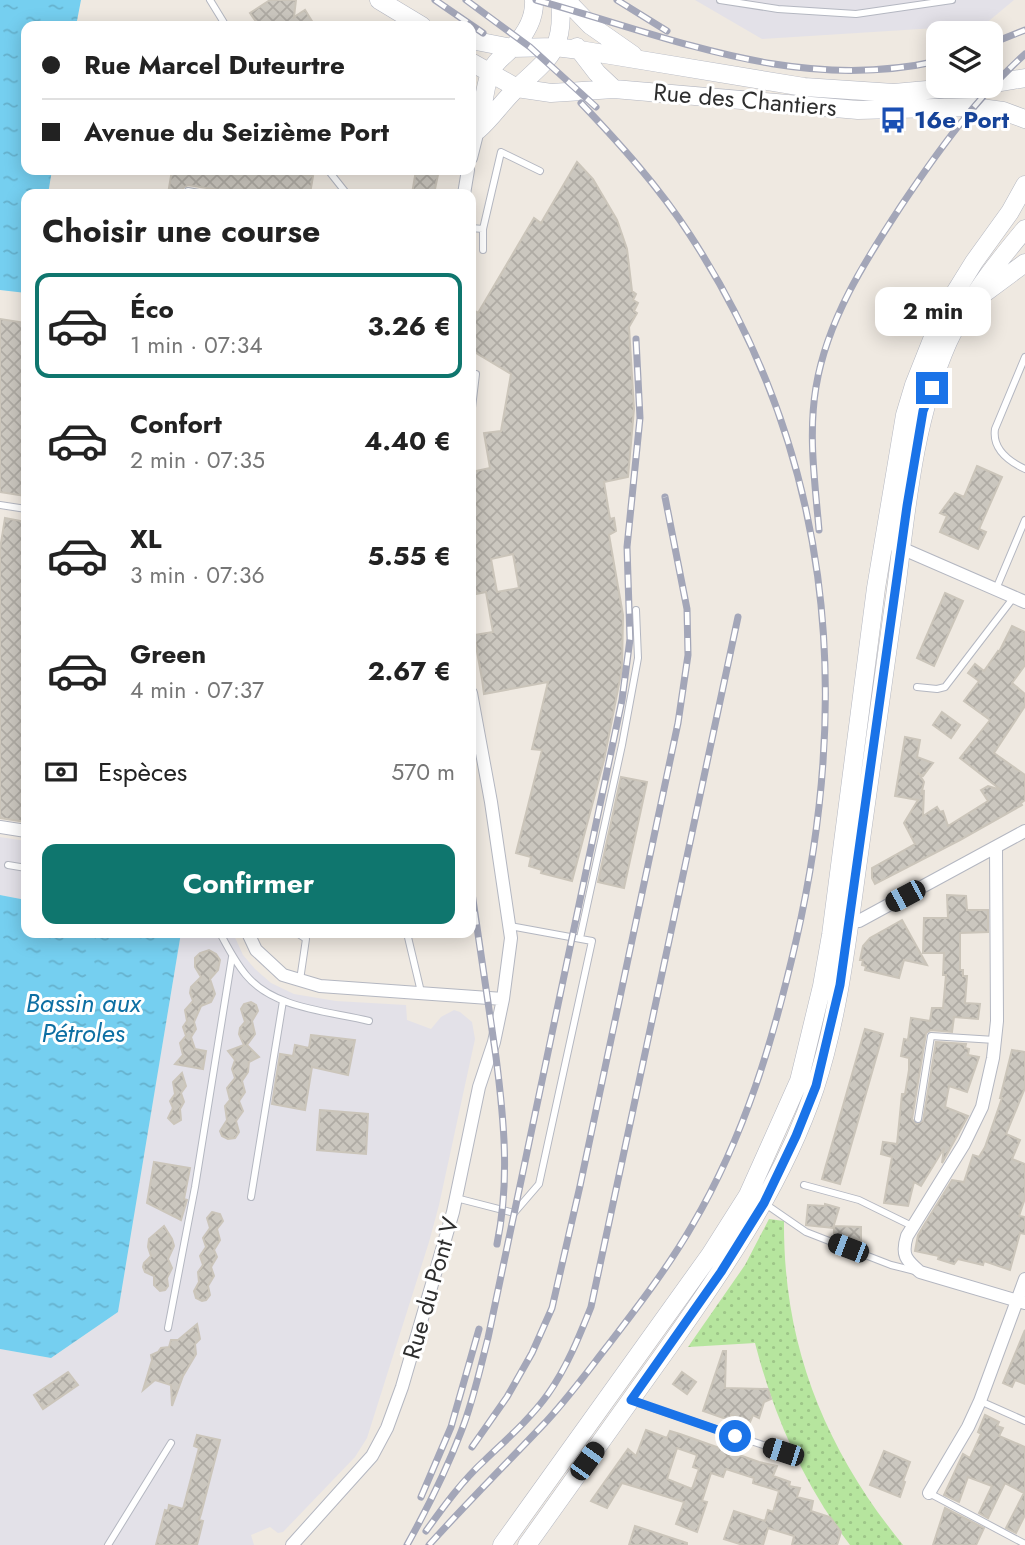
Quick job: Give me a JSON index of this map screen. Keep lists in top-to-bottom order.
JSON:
{
  "streets": {
    "main road": ["Rue des Chantiers"],
    "street": ["Rue du Pont V"]
  },
  "water": ["Bassin aux Pétroles"],
  "places": {
    "bus stop": ["16e Port"]
  },
  "page": {
    "banner": ["Rue Marcel Duteurtre", "Avenue du Seizième Port"],
    "heading": "Choisir une course",
    "list": [
      {
        "name": "Éco",
        "note": "1 min · 07:34",
        "value": "3.26 €"
      },
      {
        "name": "Confort",
        "note": "2 min · 07:35",
        "value": "4.40 €"
      },
      {
        "name": "XL",
        "note": "3 min · 07:36",
        "value": "5.55 €"
      },
      {
        "name": "Green",
        "note": "4 min · 07:37",
        "value": "2.67 €"
      }
    ],
    "bubble": "2 min",
    "pay": ["Espèces", "570 m"],
    "buttons": "Confirmer"
  }
}
